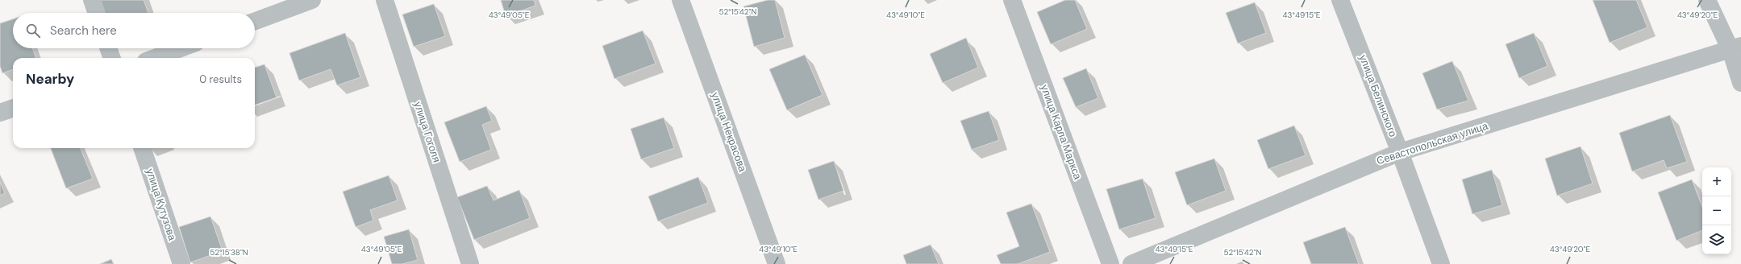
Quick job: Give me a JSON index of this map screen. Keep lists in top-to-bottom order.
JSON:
{
  "streets": {
    "street": [
      "улица Белинского",
      "улица Гоголя",
      "улица Некрасова",
      "улица Карла Маркса",
      "Севастопольская улица",
      "улица Кутузова"
    ]
  },
  "crossings": [
    ["улица Белинского", "Севастопольская улица"]
  ],
  "page": {
    "search": "Search here",
    "heading": ["Nearby", "0 results"],
    "map_buttons": ["+", "−"]
  },
  "coordinates": [
    "52°15'42\"N",
    "43°49'05\"E",
    "43°49'10\"E",
    "43°49'15\"E",
    "43°49'20\"E",
    "52°15'38\"N"
  ]
}
